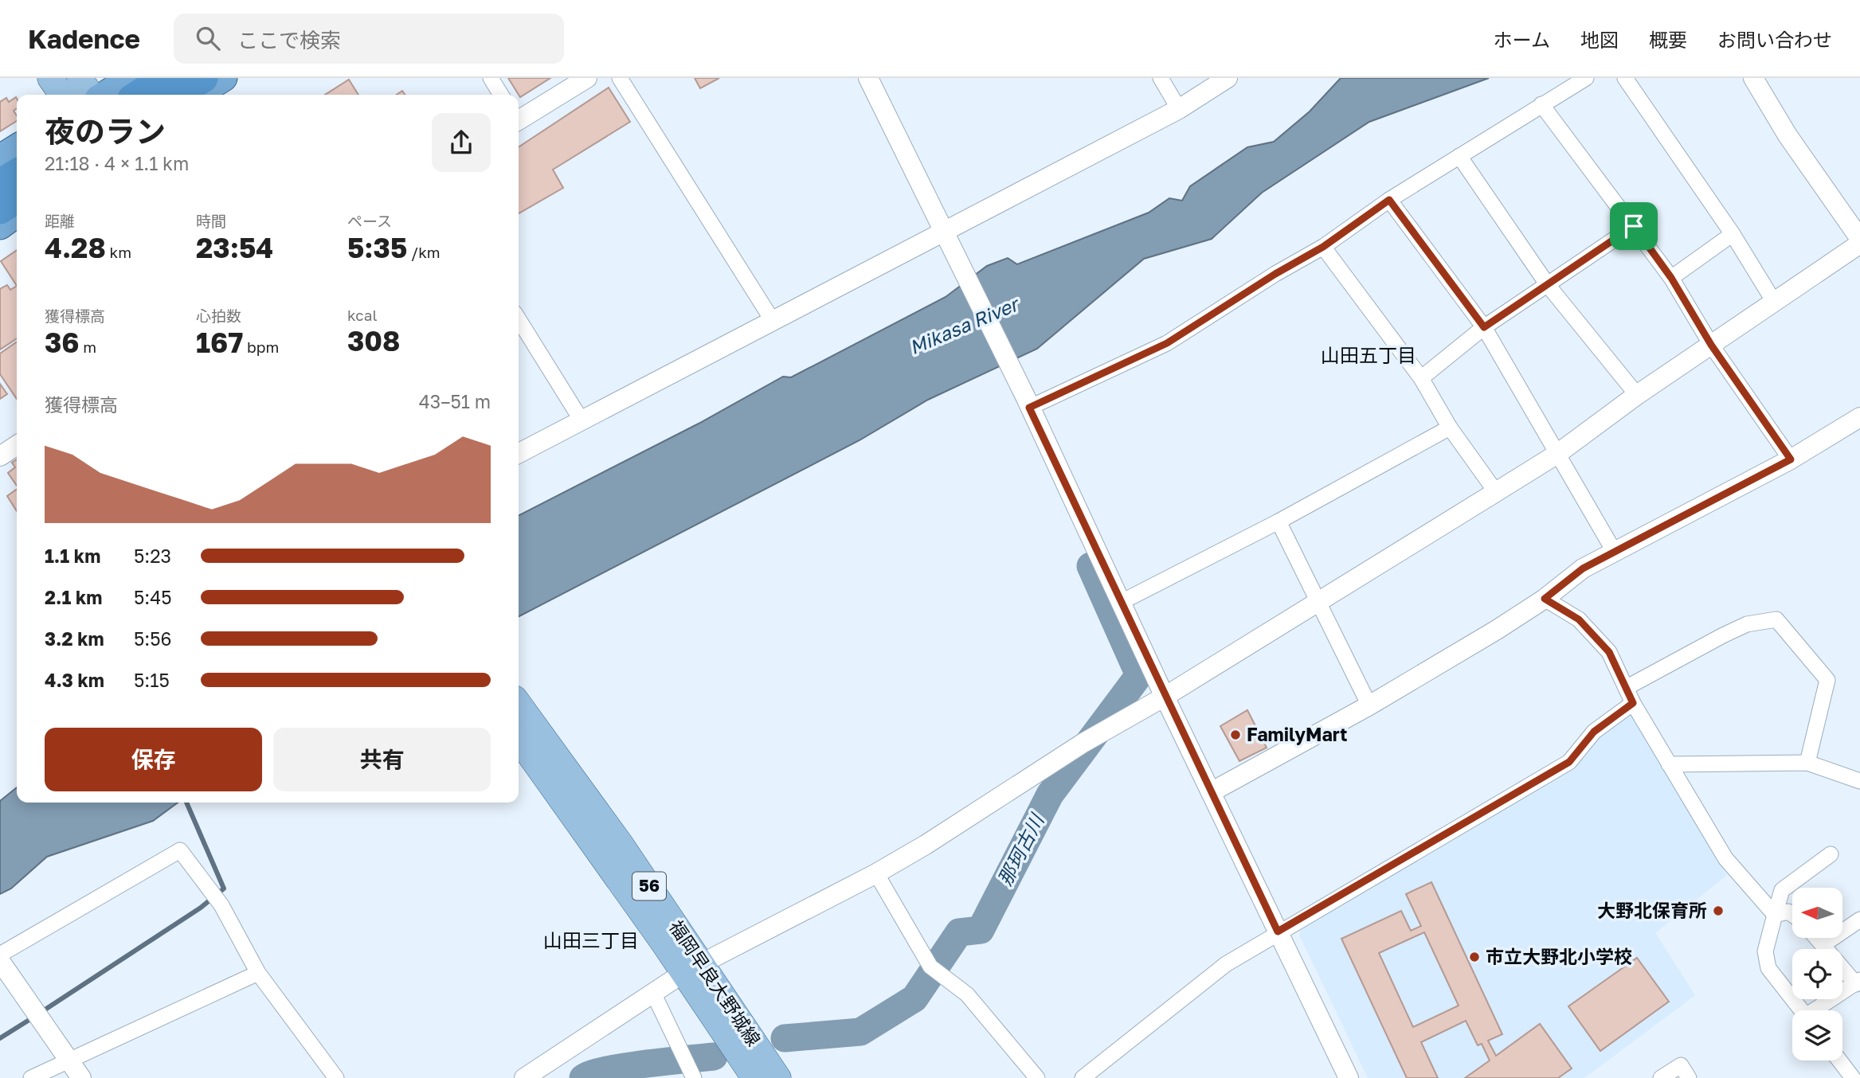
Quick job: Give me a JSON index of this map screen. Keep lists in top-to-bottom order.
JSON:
{
  "streets": {
    "main road": ["56", "福岡早良大野城線"]
  },
  "districts": ["山田五丁目", "山田三丁目"],
  "water": ["Mikasa River", "那珂古川"],
  "places": ["FamilyMart", "大野北保育所", "市立大野北小学校"],
  "north": "left",
  "page": {
    "header": "Kadence",
    "search": "ここで検索",
    "nav": [
      "ホーム",
      "地図",
      "概要",
      "お問い合わせ"
    ],
    "heading": ["夜のラン", "21:18 · 4 × 1.1 km"],
    "stats": [
      ["距離", "4.28 km"],
      ["時間", "23:54"],
      ["ペース", "5:35 /km"],
      ["獲得標高", "36 m"],
      ["心拍数", "167 bpm"],
      ["kcal", "308"]
    ],
    "chart": ["獲得標高", "43–51 m"],
    "list": [
      {
        "name": "1.1 km",
        "note": "5:23"
      },
      {
        "name": "2.1 km",
        "note": "5:45"
      },
      {
        "name": "3.2 km",
        "note": "5:56"
      },
      {
        "name": "4.3 km",
        "note": "5:15"
      }
    ],
    "buttons": ["保存", "共有"]
  }
}
